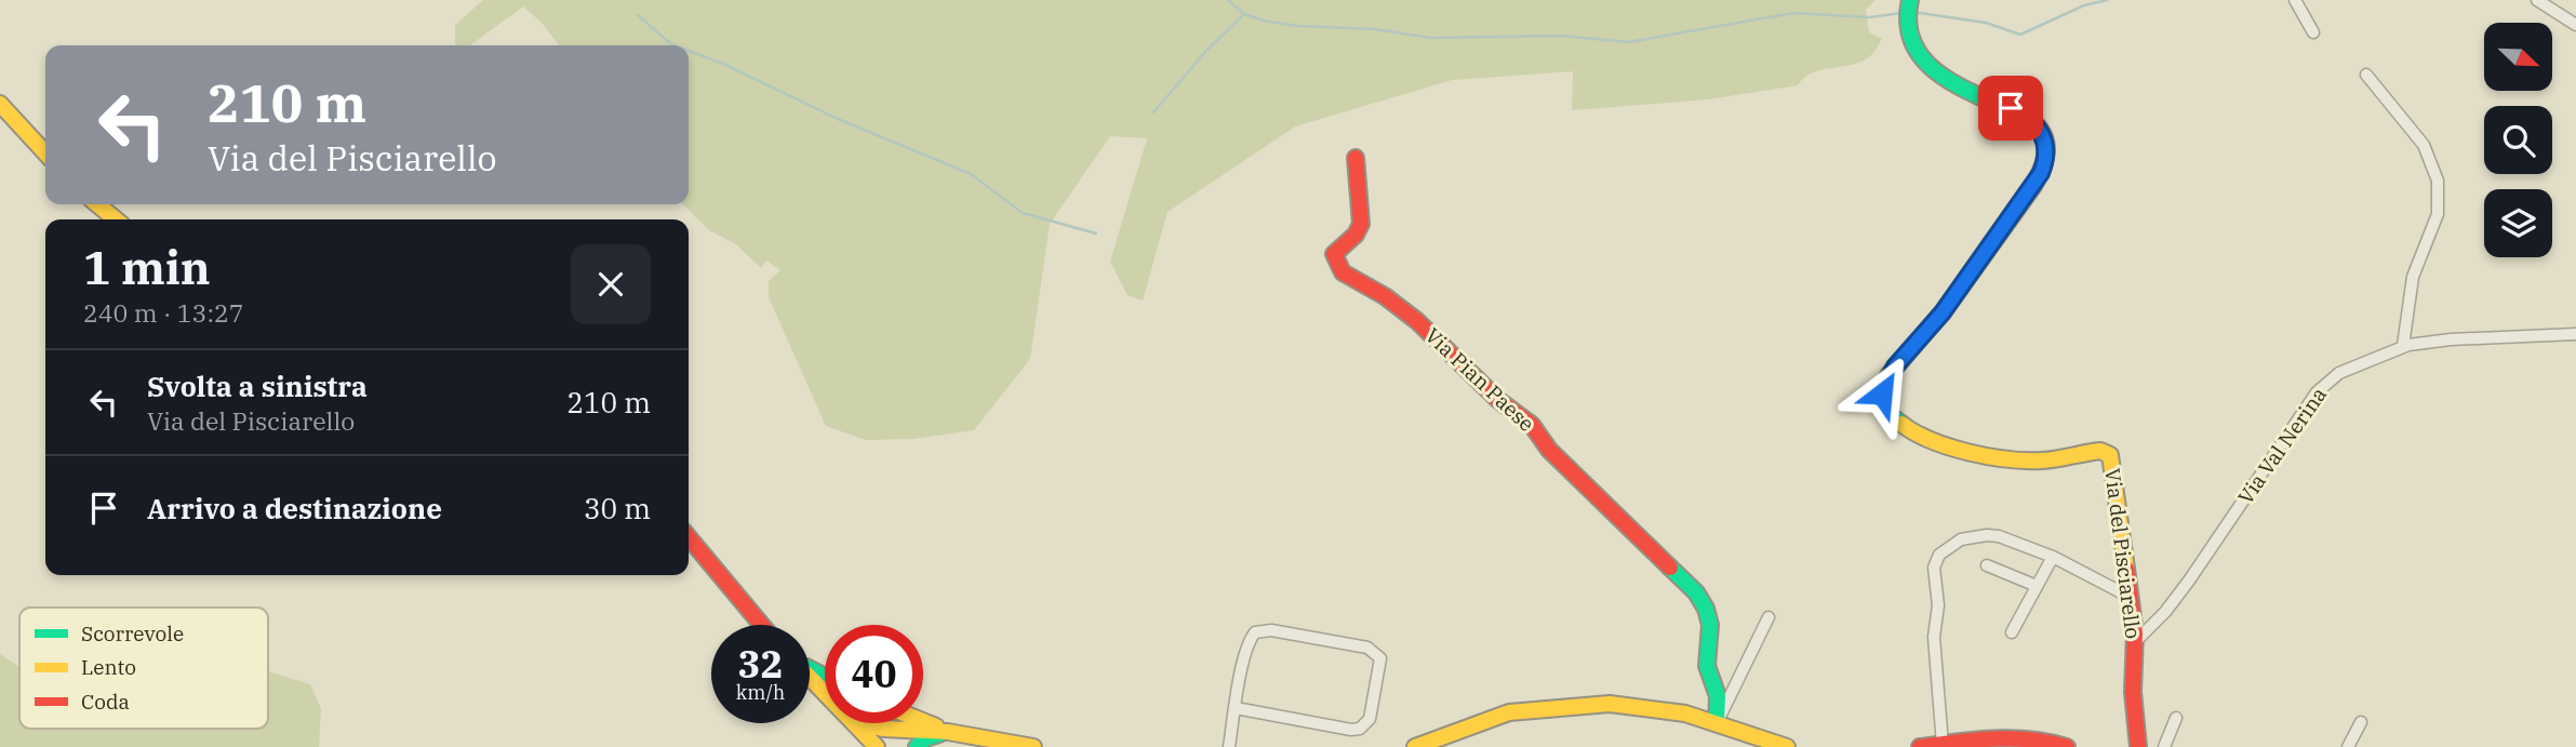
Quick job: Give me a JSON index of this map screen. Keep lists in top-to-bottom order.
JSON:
{
  "streets": {
    "street": ["Via Pian Paese", "Via Val Nerina", "Via del Pisciarello"]
  },
  "crossings": [
    ["Via Val Nerina", "Via del Pisciarello"]
  ],
  "legend": ["Scorrevole", "Lento", "Coda"],
  "north": "bottom right",
  "page": {
    "turn": ["210 m", "Via del Pisciarello"],
    "heading": ["1 min", "240 m · 13:27"],
    "list": [
      {
        "name": "Svolta a sinistra",
        "note": "Via del Pisciarello",
        "value": "210 m"
      },
      {
        "name": "Arrivo a destinazione",
        "value": "30 m"
      }
    ],
    "speed": "32 km/h",
    "limit": "40"
  }
}
